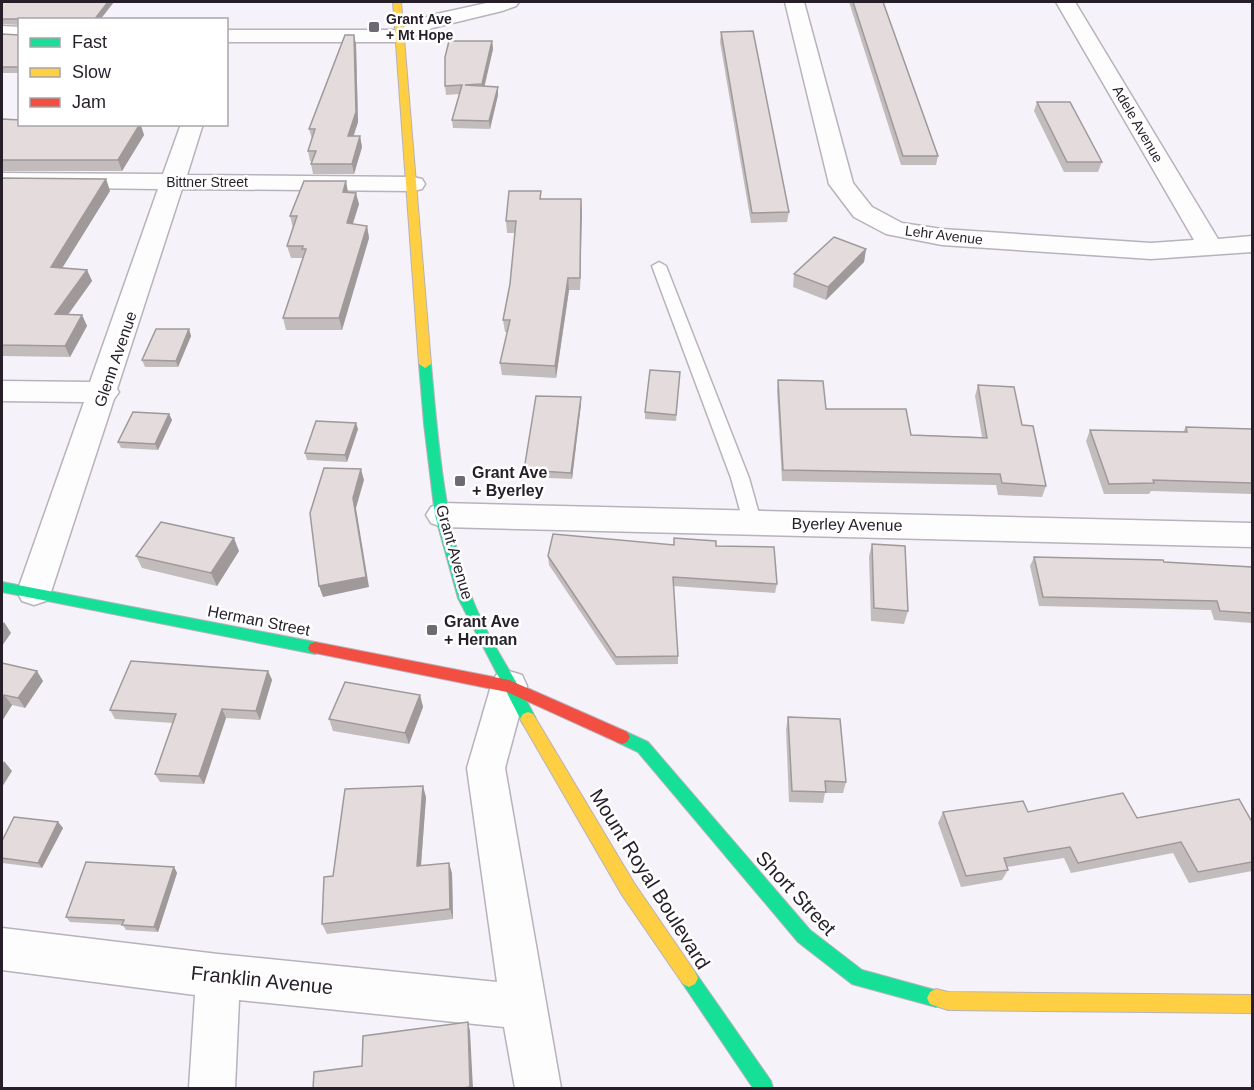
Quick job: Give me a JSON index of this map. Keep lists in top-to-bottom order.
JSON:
{
  "streets": {
    "main road": [
      "Grant Avenue",
      "Herman Street",
      "Mount Royal Boulevard",
      "Short Street"
    ],
    "street": [
      "Adele Avenue",
      "Bittner Street",
      "Lehr Avenue",
      "Glenn Avenue",
      "Byerley Avenue",
      "Franklin Avenue"
    ]
  },
  "crossings": [
    ["Adele Avenue", "Lehr Avenue"],
    ["Bittner Street", "Glenn Avenue"],
    ["Bittner Street", "Grant Avenue"],
    ["Glenn Avenue", "Herman Street"],
    ["Byerley Avenue", "Grant Avenue"],
    ["Grant Avenue", "Herman Street"],
    ["Grant Avenue", "Mount Royal Boulevard"],
    ["Grant Avenue", "Short Street"],
    ["Herman Street", "Mount Royal Boulevard"],
    ["Herman Street", "Short Street"],
    ["Mount Royal Boulevard", "Short Street"]
  ],
  "places": {
    "transit": ["Grant Ave + Mt Hope", "Grant Ave + Byerley", "Grant Ave + Herman"]
  },
  "legend": ["Fast", "Slow", "Jam"]
}
